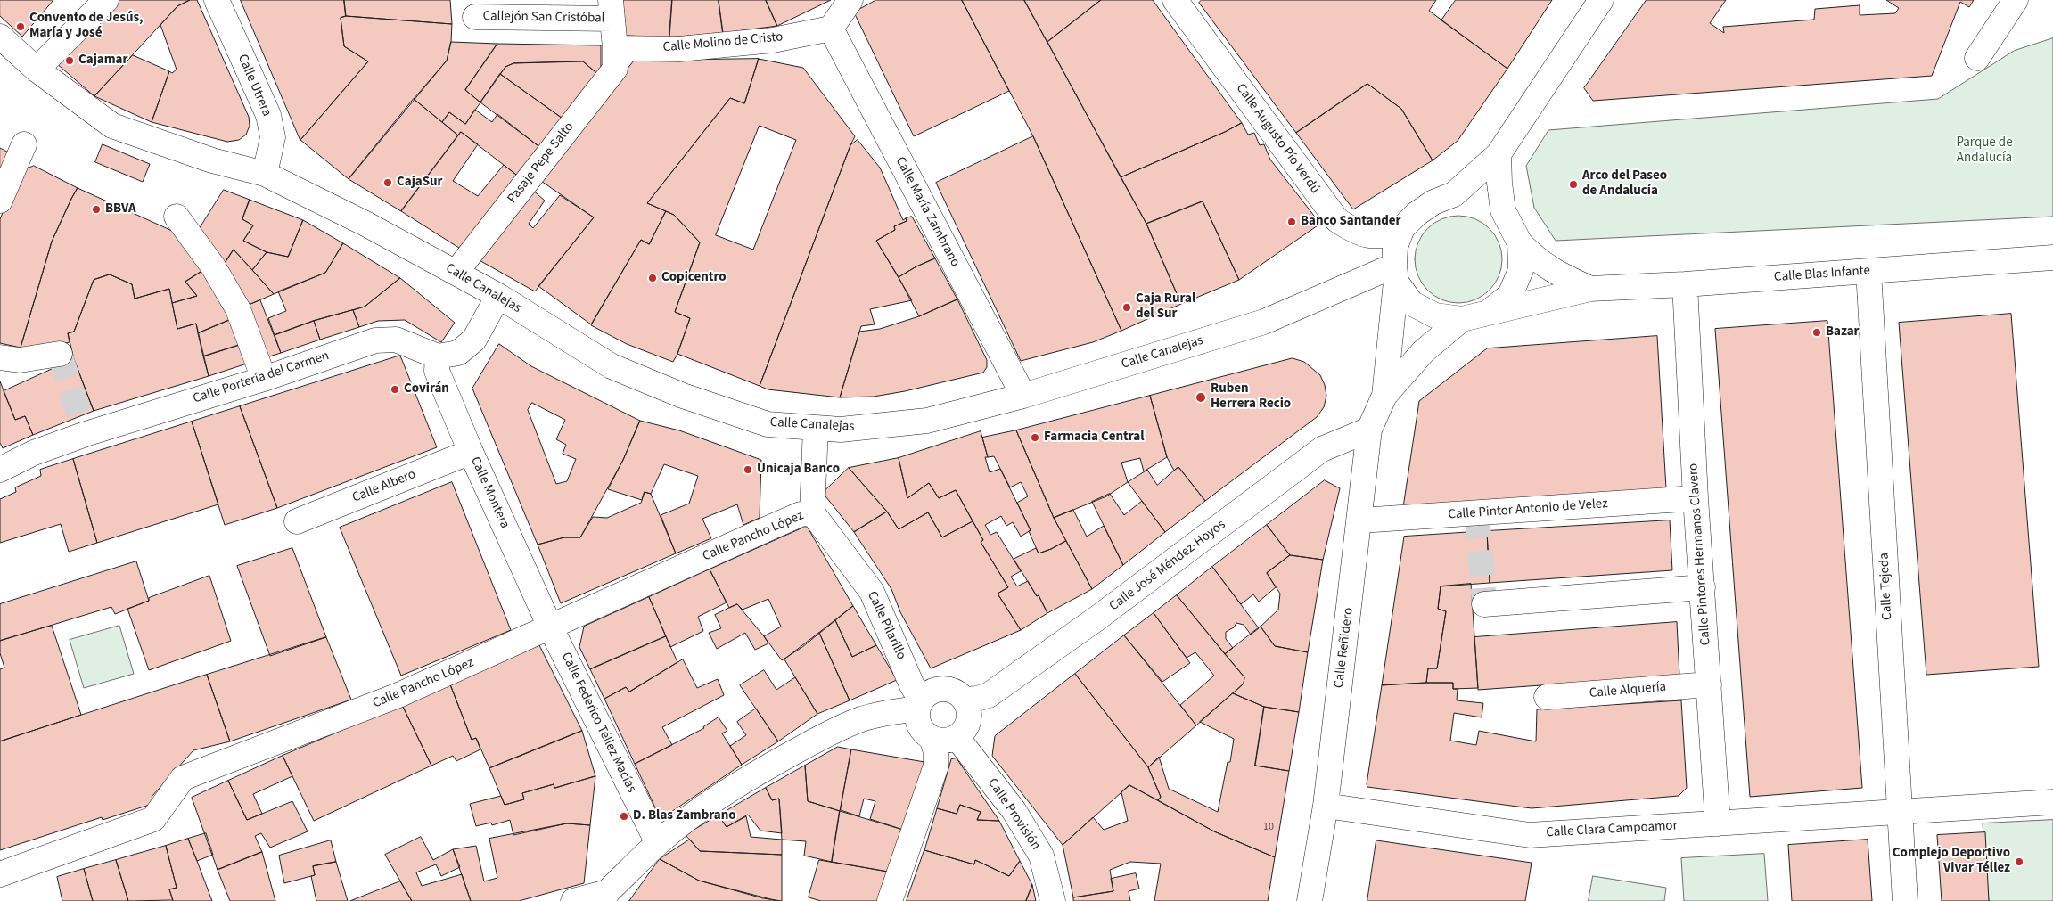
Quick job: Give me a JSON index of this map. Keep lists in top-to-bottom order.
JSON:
{
  "streets": {
    "street": [
      "Callejón San Cristóbal",
      "Calle Molino de Cristo",
      "Calle Utrera",
      "Calle Augusto Pío Verdú",
      "Pasaje Pepe Salto",
      "Calle María Zambrano",
      "Calle Blas Infante",
      "Calle Canalejas",
      "Calle Portería del Carmen",
      "Calle Albero",
      "Calle Montera",
      "Calle Pintor Antonio de Velez",
      "Calle Pancho López",
      "Calle Pintores Hermanos Clavero",
      "Calle José Méndez-Hoyos",
      "Calle Tejeda",
      "Calle Pilarillo",
      "Calle Reñidero",
      "Calle Alquería",
      "Calle Federico Téllez Macías",
      "Calle Provisión",
      "Calle Clara Campoamor"
    ]
  },
  "crossings": [
    ["Callejón San Cristóbal", "Pasaje Pepe Salto"],
    ["Calle Molino de Cristo", "Pasaje Pepe Salto"],
    ["Calle Molino de Cristo", "Calle María Zambrano"],
    ["Calle Utrera", "Calle Canalejas"],
    ["Calle Augusto Pío Verdú", "Calle Blas Infante"],
    ["Calle Augusto Pío Verdú", "Calle Canalejas"],
    ["Calle Augusto Pío Verdú", "Calle Reñidero"],
    ["Pasaje Pepe Salto", "Calle Canalejas"],
    ["Calle María Zambrano", "Calle Canalejas"],
    ["Calle Blas Infante", "Calle Canalejas"],
    ["Calle Blas Infante", "Calle Pintores Hermanos Clavero"],
    ["Calle Blas Infante", "Calle Tejeda"],
    ["Calle Blas Infante", "Calle Reñidero"],
    ["Calle Canalejas", "Calle Reñidero"],
    ["Calle Portería del Carmen", "Calle Montera"],
    ["Calle Albero", "Calle Montera"],
    ["Calle Montera", "Calle Pancho López"],
    ["Calle Montera", "Calle Federico Téllez Macías"],
    ["Calle Pintor Antonio de Velez", "Calle Pintores Hermanos Clavero"],
    ["Calle Pintor Antonio de Velez", "Calle Reñidero"],
    ["Calle Pancho López", "Calle Pilarillo"],
    ["Calle Pancho López", "Calle Federico Téllez Macías"],
    ["Calle Pintores Hermanos Clavero", "Calle Alquería"],
    ["Calle Pintores Hermanos Clavero", "Calle Clara Campoamor"],
    ["Calle José Méndez-Hoyos", "Calle Pilarillo"],
    ["Calle José Méndez-Hoyos", "Calle Reñidero"],
    ["Calle José Méndez-Hoyos", "Calle Provisión"],
    ["Calle Tejeda", "Calle Clara Campoamor"],
    ["Calle Pilarillo", "Calle Provisión"],
    ["Calle Reñidero", "Calle Clara Campoamor"]
  ],
  "parks": ["Parque de Andalucía"],
  "places": [
    "Convento de Jesús, María y José",
    "Cajamar",
    "CajaSur",
    "Arco del Paseo de Andalucía",
    "BBVA",
    "Banco Santander",
    "Copicentro",
    "Caja Rural del Sur",
    "Bazar",
    "Covirán",
    "Ruben Herrera Recio",
    "Farmacia Central",
    "Unicaja Banco",
    "D. Blas Zambrano",
    "Complejo Deportivo Vivar Téllez"
  ],
  "house_numbers": ["10"]
}
